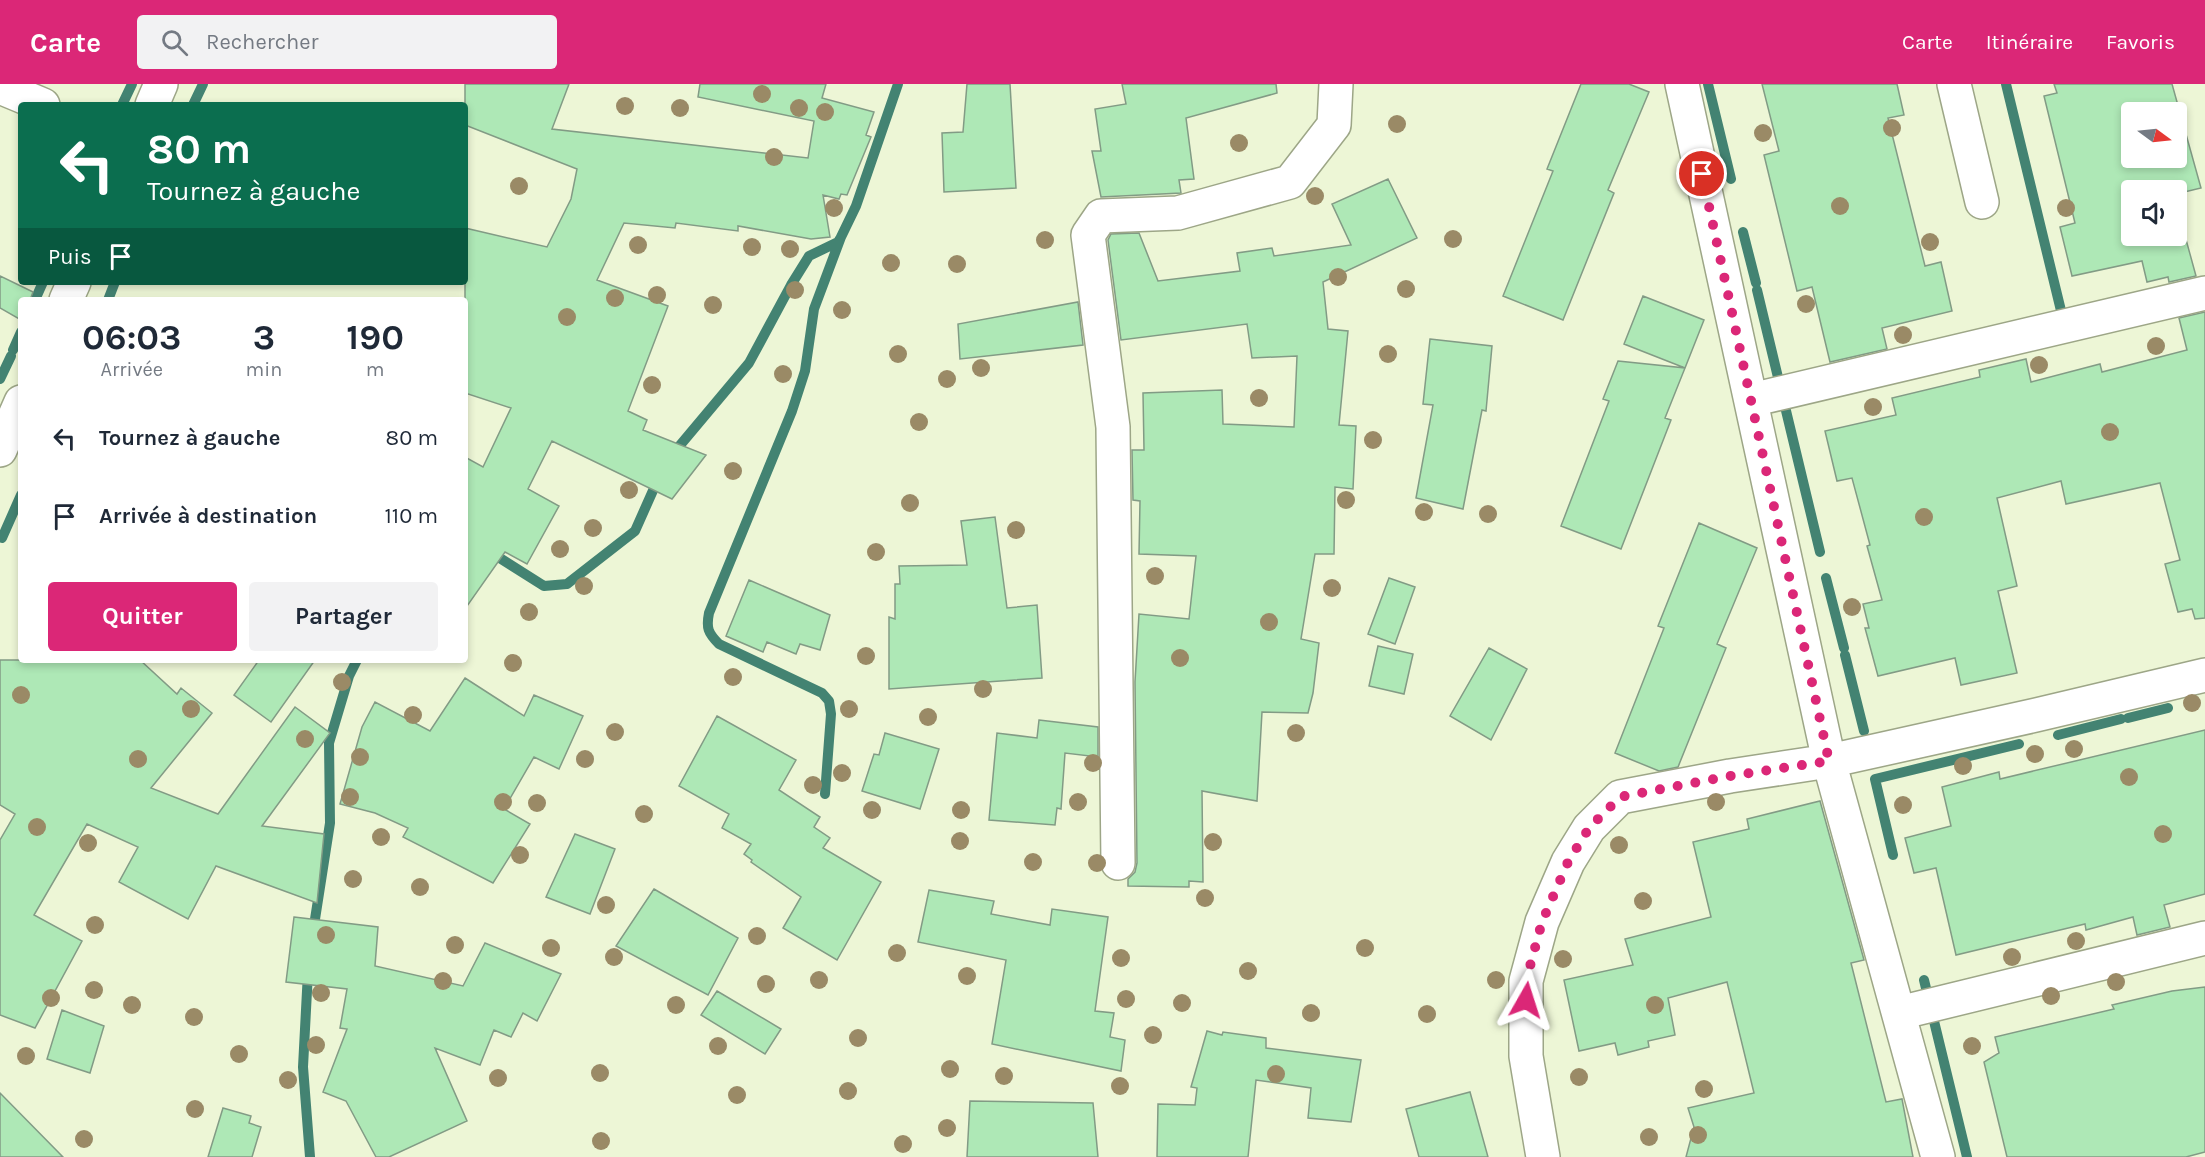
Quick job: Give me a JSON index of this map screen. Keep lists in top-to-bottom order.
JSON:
{
  "north": "right",
  "page": {
    "header": "Carte",
    "search": "Rechercher",
    "nav": ["Carte", "Itinéraire", "Favoris"],
    "turn": ["80 m", "Tournez à gauche"],
    "then": "Puis",
    "eta": [
      "06:03",
      "Arrivée",
      "3",
      "min",
      "190",
      "m"
    ],
    "list": [
      {
        "name": "Tournez à gauche",
        "value": "80 m"
      },
      {
        "name": "Arrivée à destination",
        "value": "110 m"
      }
    ],
    "buttons": ["Quitter", "Partager"]
  }
}
